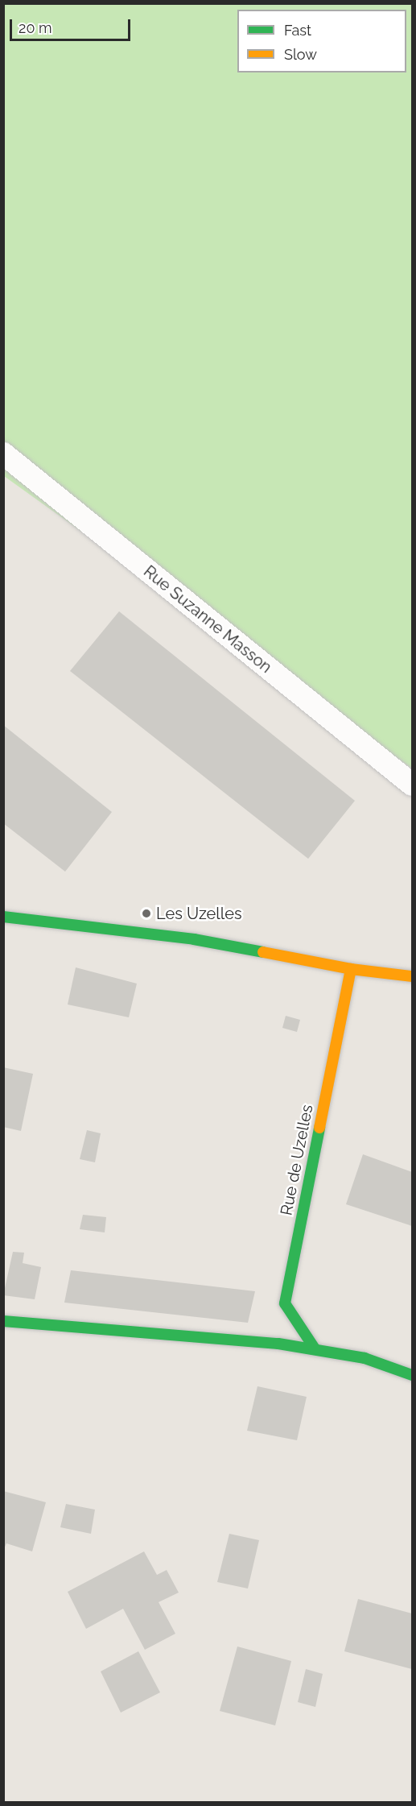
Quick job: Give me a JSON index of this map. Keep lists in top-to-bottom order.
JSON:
{
  "streets": {
    "street": ["Rue de Uzelles"],
    "lane": ["Rue Suzanne Masson"]
  },
  "places": ["Les Uzelles"],
  "legend": ["Fast", "Slow"],
  "scale_bar": "20 m"
}
